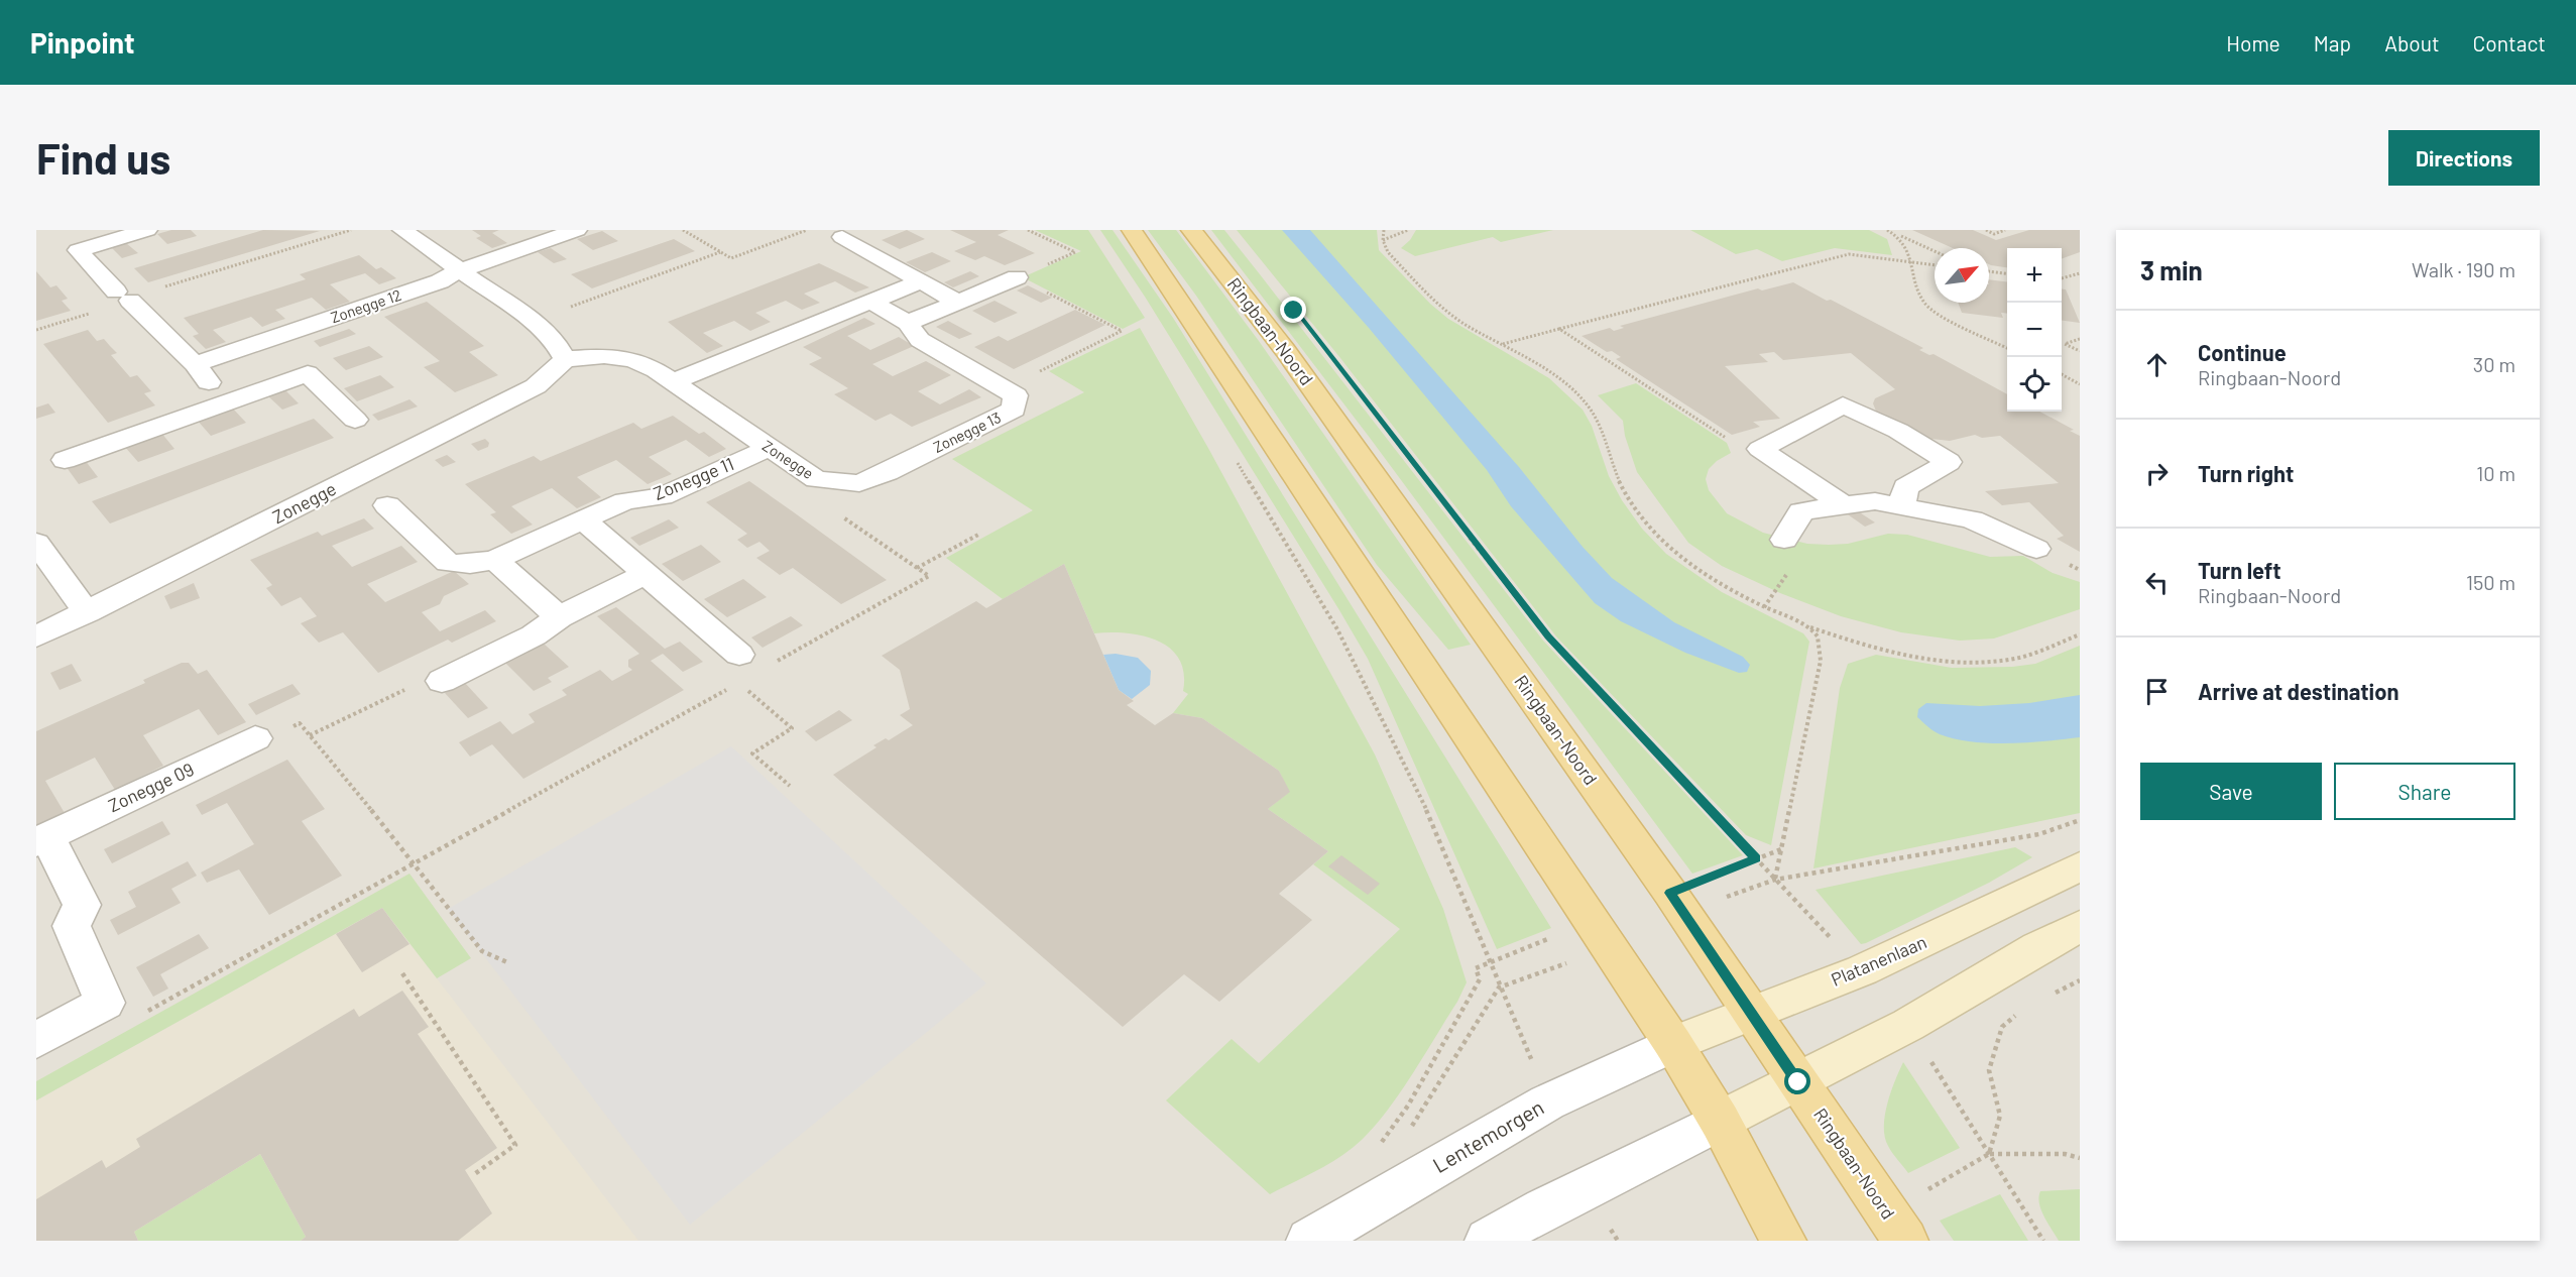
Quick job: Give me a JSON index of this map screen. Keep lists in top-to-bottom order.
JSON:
{
  "streets": {
    "main road": ["Ringbaan-Noord"],
    "street": [
      "Zonegge 12",
      "Zonegge 13",
      "Zonegge",
      "Zonegge 11",
      "Zonegge 09",
      "Platanenlaan",
      "Lentemorgen"
    ]
  },
  "crossings": [
    ["Ringbaan-Noord", "Platanenlaan"],
    ["Zonegge 13", "Zonegge"],
    ["Zonegge", "Zonegge 11"],
    ["Platanenlaan", "Lentemorgen"]
  ],
  "north": "top right",
  "page": {
    "header": "Pinpoint",
    "nav": [
      "Home",
      "Map",
      "About",
      "Contact"
    ],
    "buttons": [
      "Directions",
      ["Save", "Share"]
    ],
    "title": "Find us",
    "heading": ["3 min", "Walk · 190 m"],
    "map_buttons": ["+", "−"],
    "list": [
      ["Continue", "Ringbaan-Noord", "30 m"],
      ["Turn right", "10 m"],
      ["Turn left", "Ringbaan-Noord", "150 m"],
      "Arrive at destination"
    ]
  }
}
